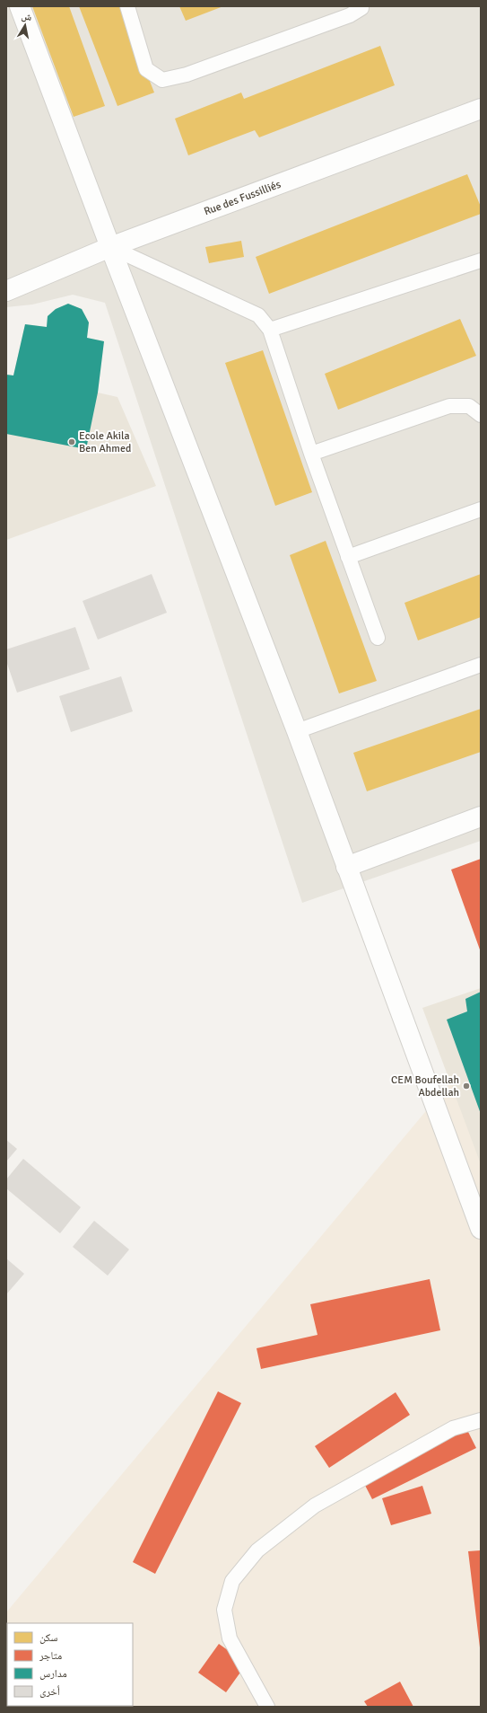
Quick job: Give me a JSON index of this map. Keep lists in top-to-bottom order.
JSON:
{
  "streets": {
    "street": ["Rue des Fussilliés"]
  },
  "places": ["Ecole Akila Ben Ahmed", "CEM Boufellah Abdellah"],
  "legend": [
    "سكن",
    "متاجر",
    "مدارس",
    "أخرى"
  ],
  "north": "top"
}
